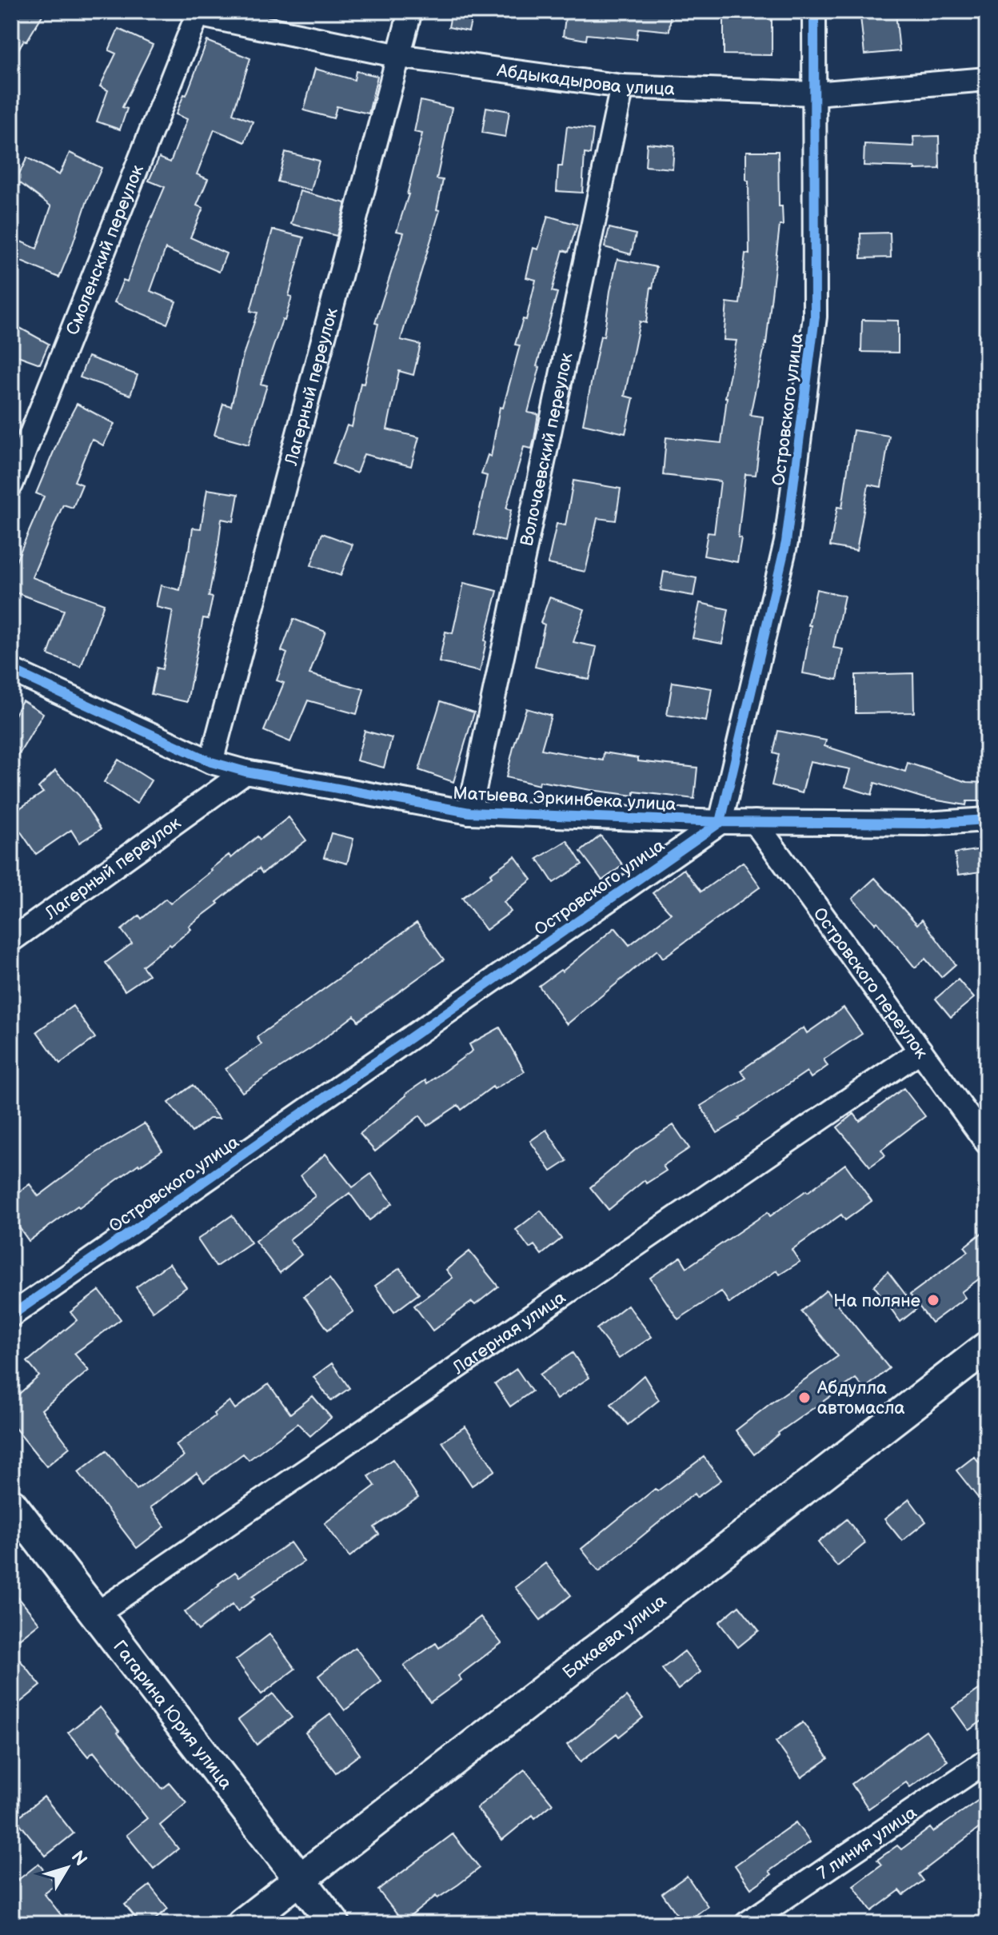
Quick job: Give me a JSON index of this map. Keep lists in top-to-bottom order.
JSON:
{
  "streets": {
    "main road": ["Бакаева улица", "Гагарина Юрия улица"],
    "street": [
      "Абдыкадырова улица",
      "Смоленский переулок",
      "Лагерный переулок",
      "Островского улица",
      "Волочаевский переулок",
      "Матыева Эркинбека улица",
      "Островского переулок",
      "Лагерная улица",
      "7 линия улица"
    ]
  },
  "crossings": [
    ["Абдыкадырова улица", "Смоленский переулок"],
    ["Абдыкадырова улица", "Лагерный переулок"],
    ["Абдыкадырова улица", "Островского улица"],
    ["Абдыкадырова улица", "Волочаевский переулок"],
    ["Лагерный переулок", "Матыева Эркинбека улица"],
    ["Островского улица", "Матыева Эркинбека улица"],
    ["Волочаевский переулок", "Матыева Эркинбека улица"],
    ["Матыева Эркинбека улица", "Островского переулок"],
    ["Островского переулок", "Лагерная улица"],
    ["Лагерная улица", "Гагарина Юрия улица"],
    ["Бакаева улица", "Гагарина Юрия улица"]
  ],
  "places": ["На поляне", "Абдулла автомасла"],
  "north": "top right"
}
